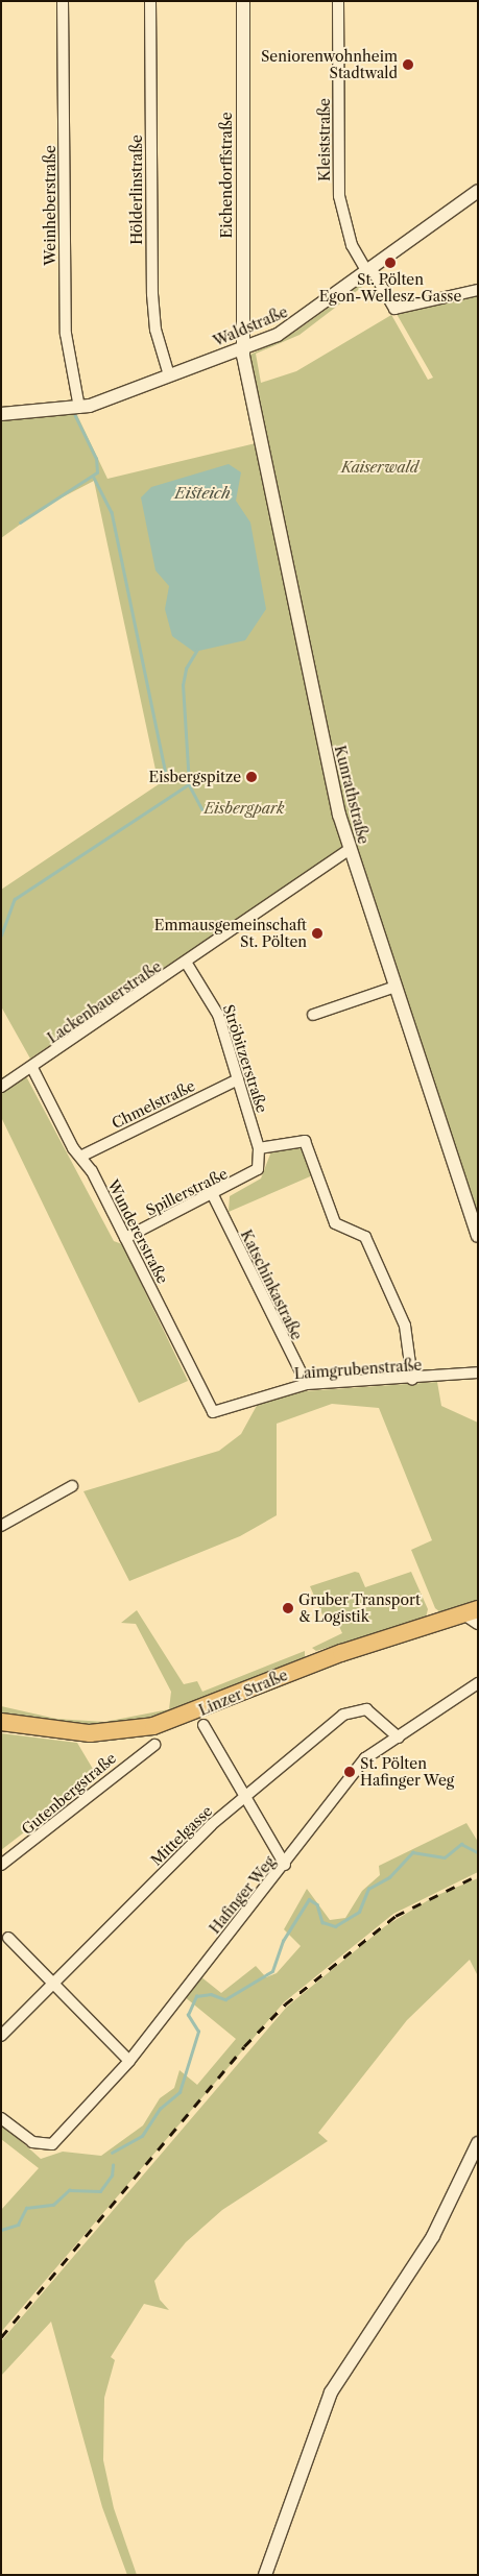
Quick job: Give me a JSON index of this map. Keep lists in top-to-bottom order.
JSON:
{
  "streets": {
    "main road": ["Linzer Straße"],
    "street": [
      "Kleiststraße",
      "Eichendorffstraße",
      "Hölderlinstraße",
      "Weinheberstraße",
      "Waldstraße",
      "Kunrathstraße",
      "Lackenbauerstraße",
      "Ströbitzerstraße",
      "Chmelstraße",
      "Spillerstraße",
      "Wundererstraße",
      "Katschinkastraße",
      "Laimgrubenstraße",
      "Gutenbergstraße",
      "Mittelgasse",
      "Hafinger Weg"
    ]
  },
  "crossings": [
    ["Kleiststraße", "Waldstraße"],
    ["Eichendorffstraße", "Waldstraße"],
    ["Eichendorffstraße", "Kunrathstraße"],
    ["Hölderlinstraße", "Waldstraße"],
    ["Weinheberstraße", "Waldstraße"],
    ["Waldstraße", "Kunrathstraße"],
    ["Kunrathstraße", "Lackenbauerstraße"],
    ["Lackenbauerstraße", "Ströbitzerstraße"],
    ["Lackenbauerstraße", "Wundererstraße"],
    ["Ströbitzerstraße", "Chmelstraße"],
    ["Ströbitzerstraße", "Spillerstraße"],
    ["Chmelstraße", "Wundererstraße"],
    ["Spillerstraße", "Wundererstraße"],
    ["Spillerstraße", "Katschinkastraße"],
    ["Wundererstraße", "Laimgrubenstraße"],
    ["Katschinkastraße", "Laimgrubenstraße"],
    ["Mittelgasse", "Hafinger Weg"]
  ],
  "water": ["Eisteich"],
  "parks": ["Kaiserwald", "Eisbergpark"],
  "places": [
    "Seniorenwohnheim Stadtwald",
    "St. Pölten Egon-Wellesz-Gasse",
    "Eisbergspitze",
    "Emmausgemeinschaft St. Pölten",
    "Gruber Transport & Logistik",
    "St. Pölten Hafinger Weg"
  ]
}
